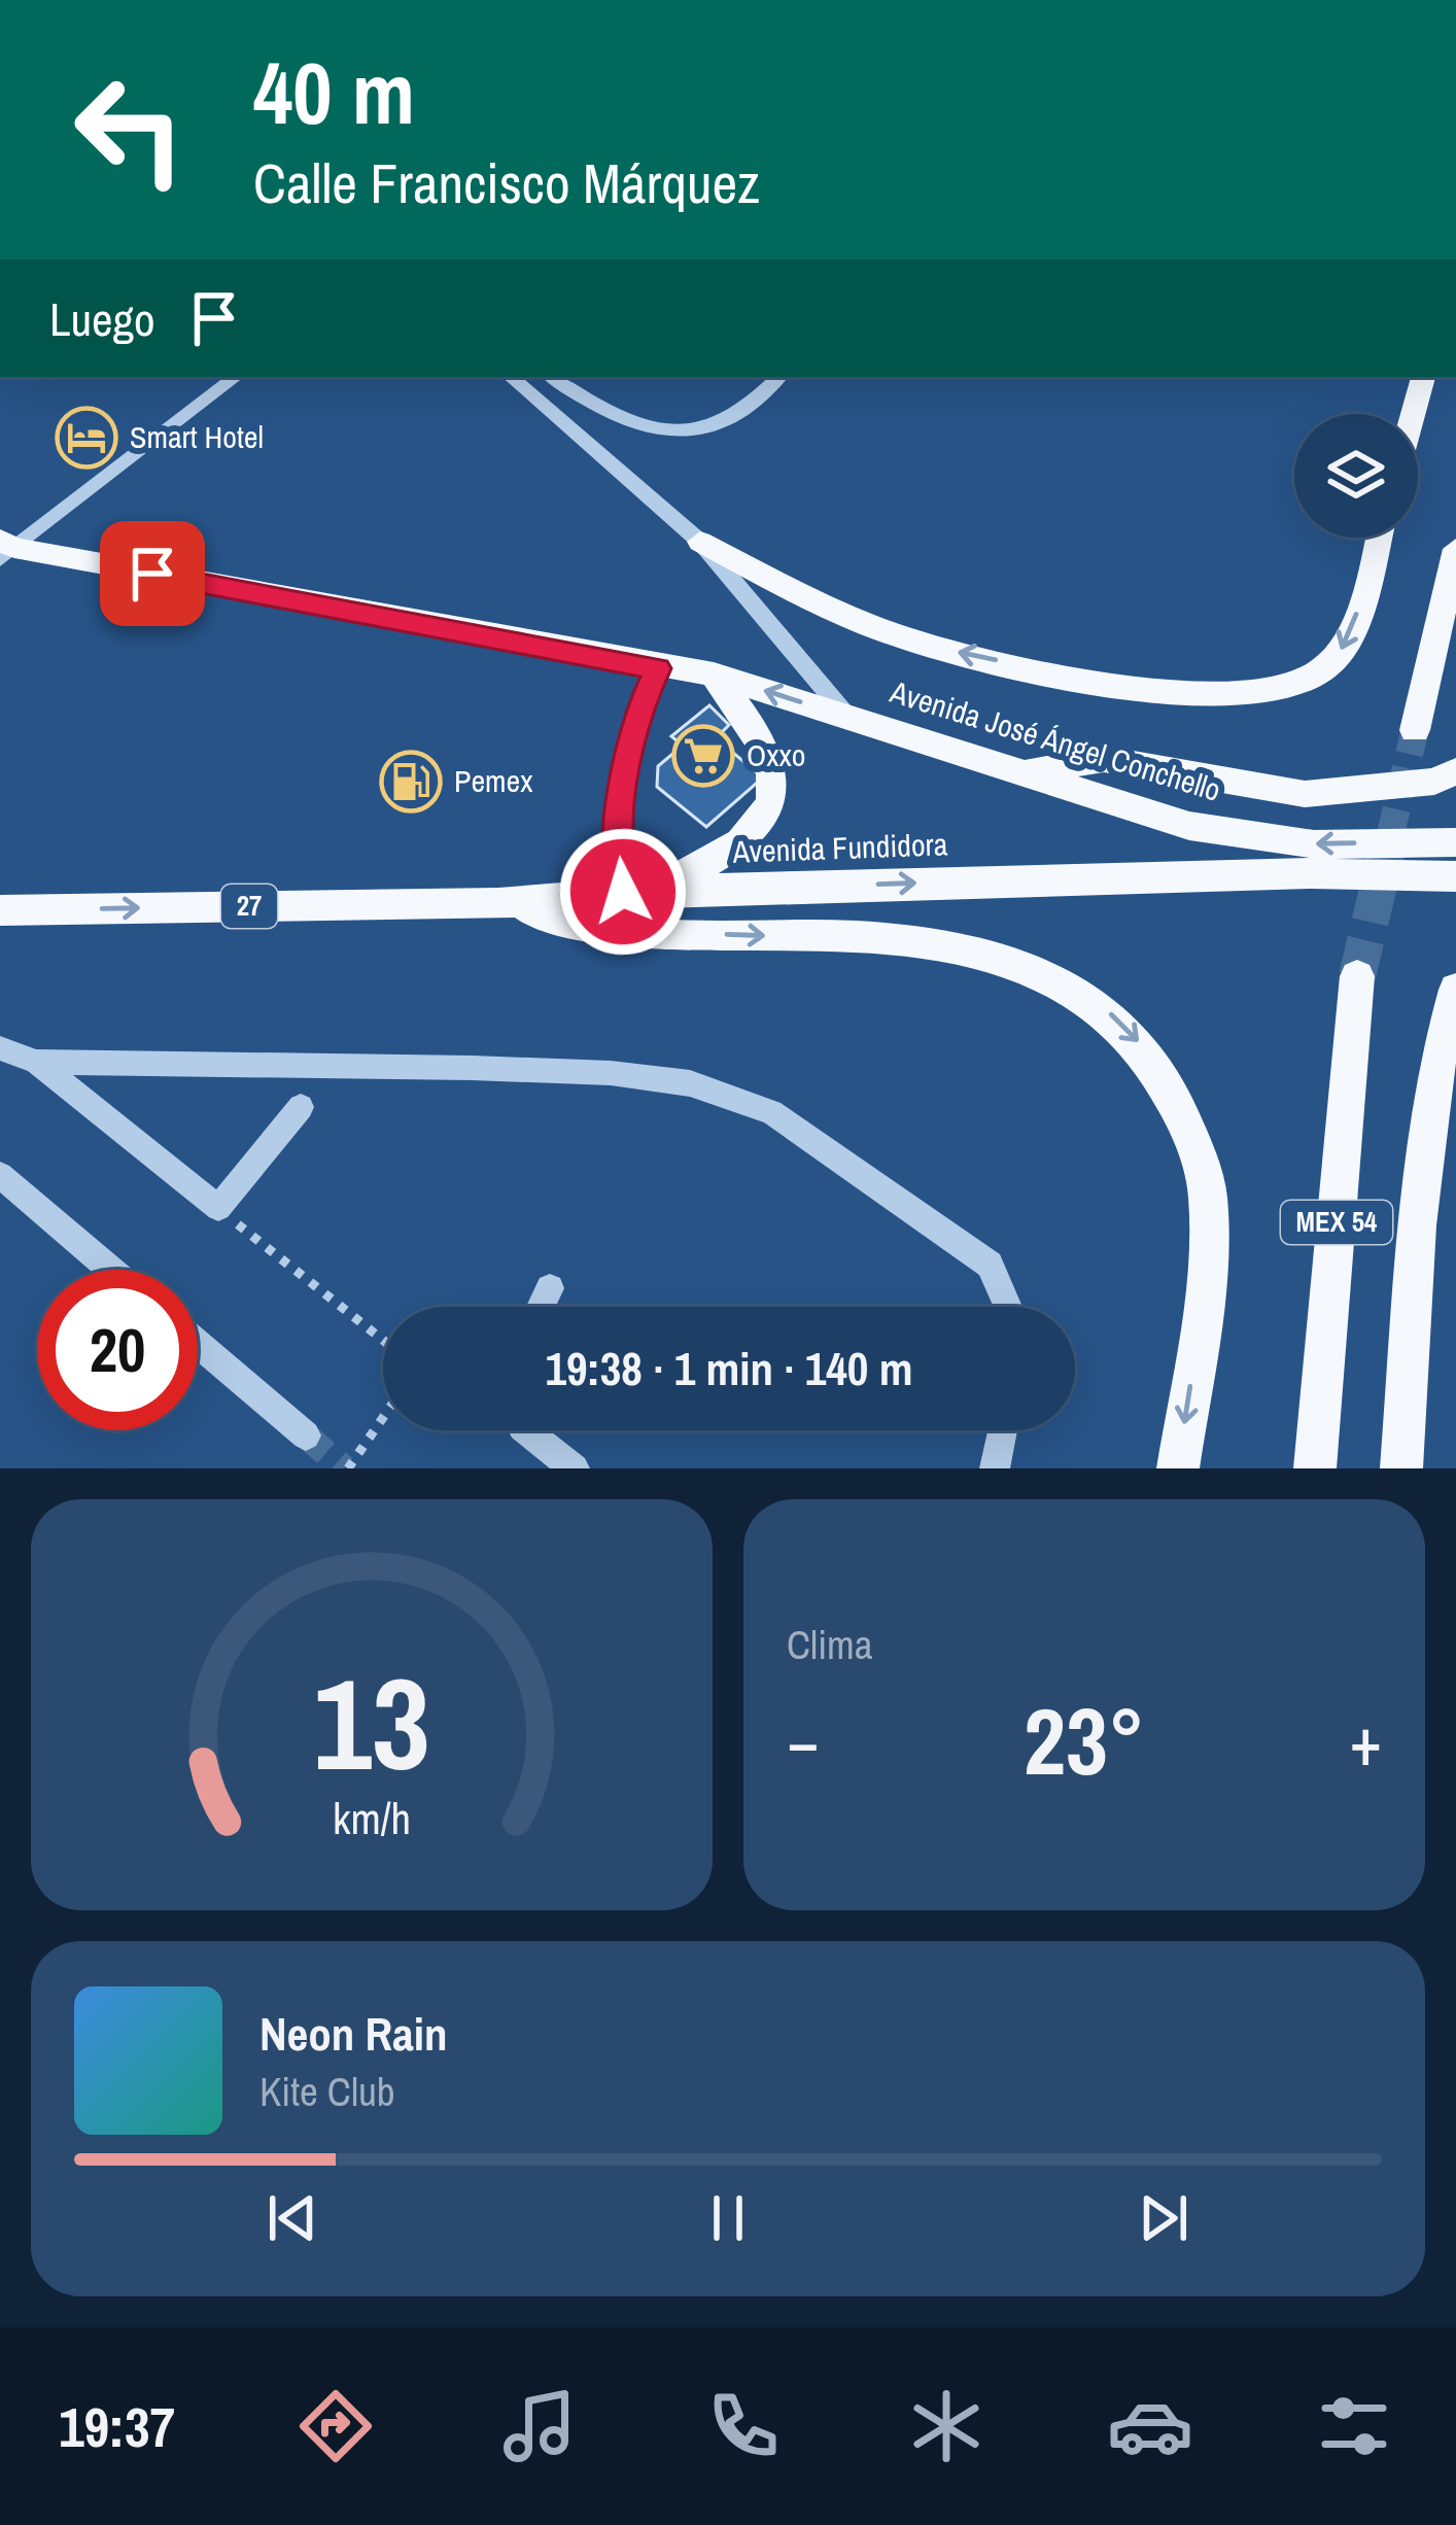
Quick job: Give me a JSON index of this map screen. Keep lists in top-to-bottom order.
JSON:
{
  "streets": {
    "main road": [
      "Avenida José Ángel Conchello",
      "Avenida Fundidora",
      "27",
      "MEX 54"
    ]
  },
  "places": {
    "hotel": ["Smart Hotel"],
    "supermarket": ["Oxxo"],
    "fuel station": ["Pemex"]
  },
  "page": {
    "turn": ["40 m", "Calle Francisco Márquez"],
    "then": "Luego",
    "limit": "20",
    "trip": "19:38 · 1 min · 140 m",
    "tile": "Clima",
    "heat": ["−", "23°", "+"],
    "song": ["Neon Rain", "Kite Club"],
    "tabs": "19:37",
    "gauge": ["13", "km/h"]
  }
}
